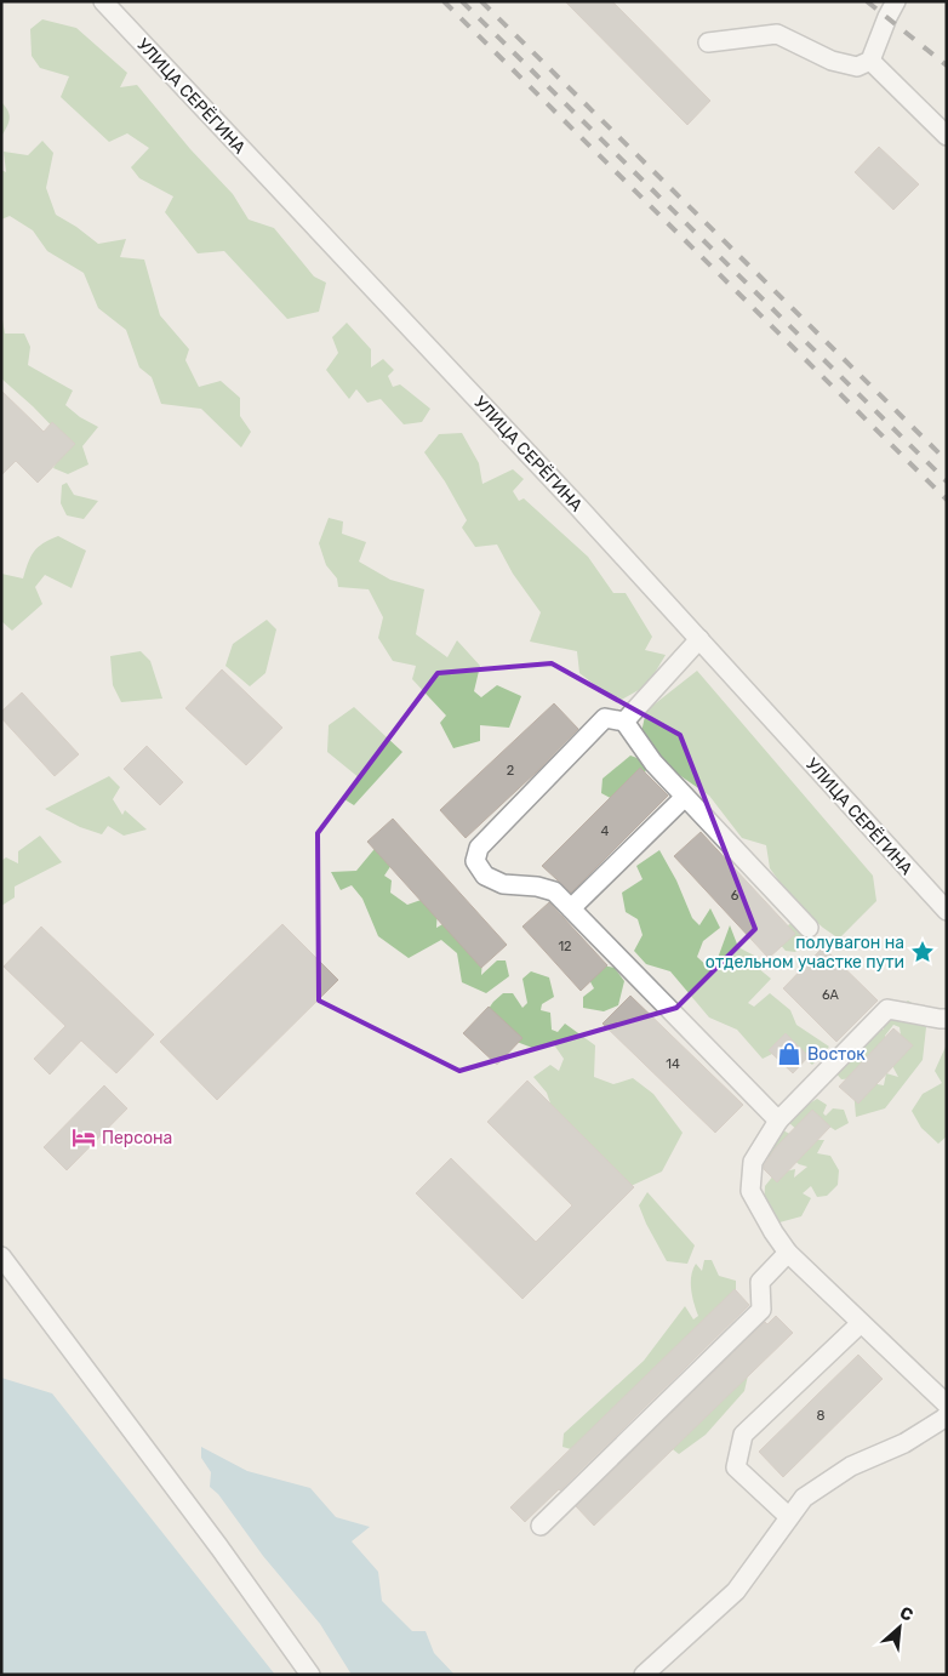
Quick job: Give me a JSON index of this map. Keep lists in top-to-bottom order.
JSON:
{
  "streets": {
    "street": ["УЛИЦА СЕРЁГИНА"]
  },
  "places": {
    "place": ["полувагон на отдельном участке пути"],
    "shop": ["Восток"],
    "hotel": ["Персона"]
  },
  "house_numbers": [
    "2",
    "4",
    "6",
    "12",
    "6А",
    "14",
    "8"
  ],
  "north": "top right"
}
